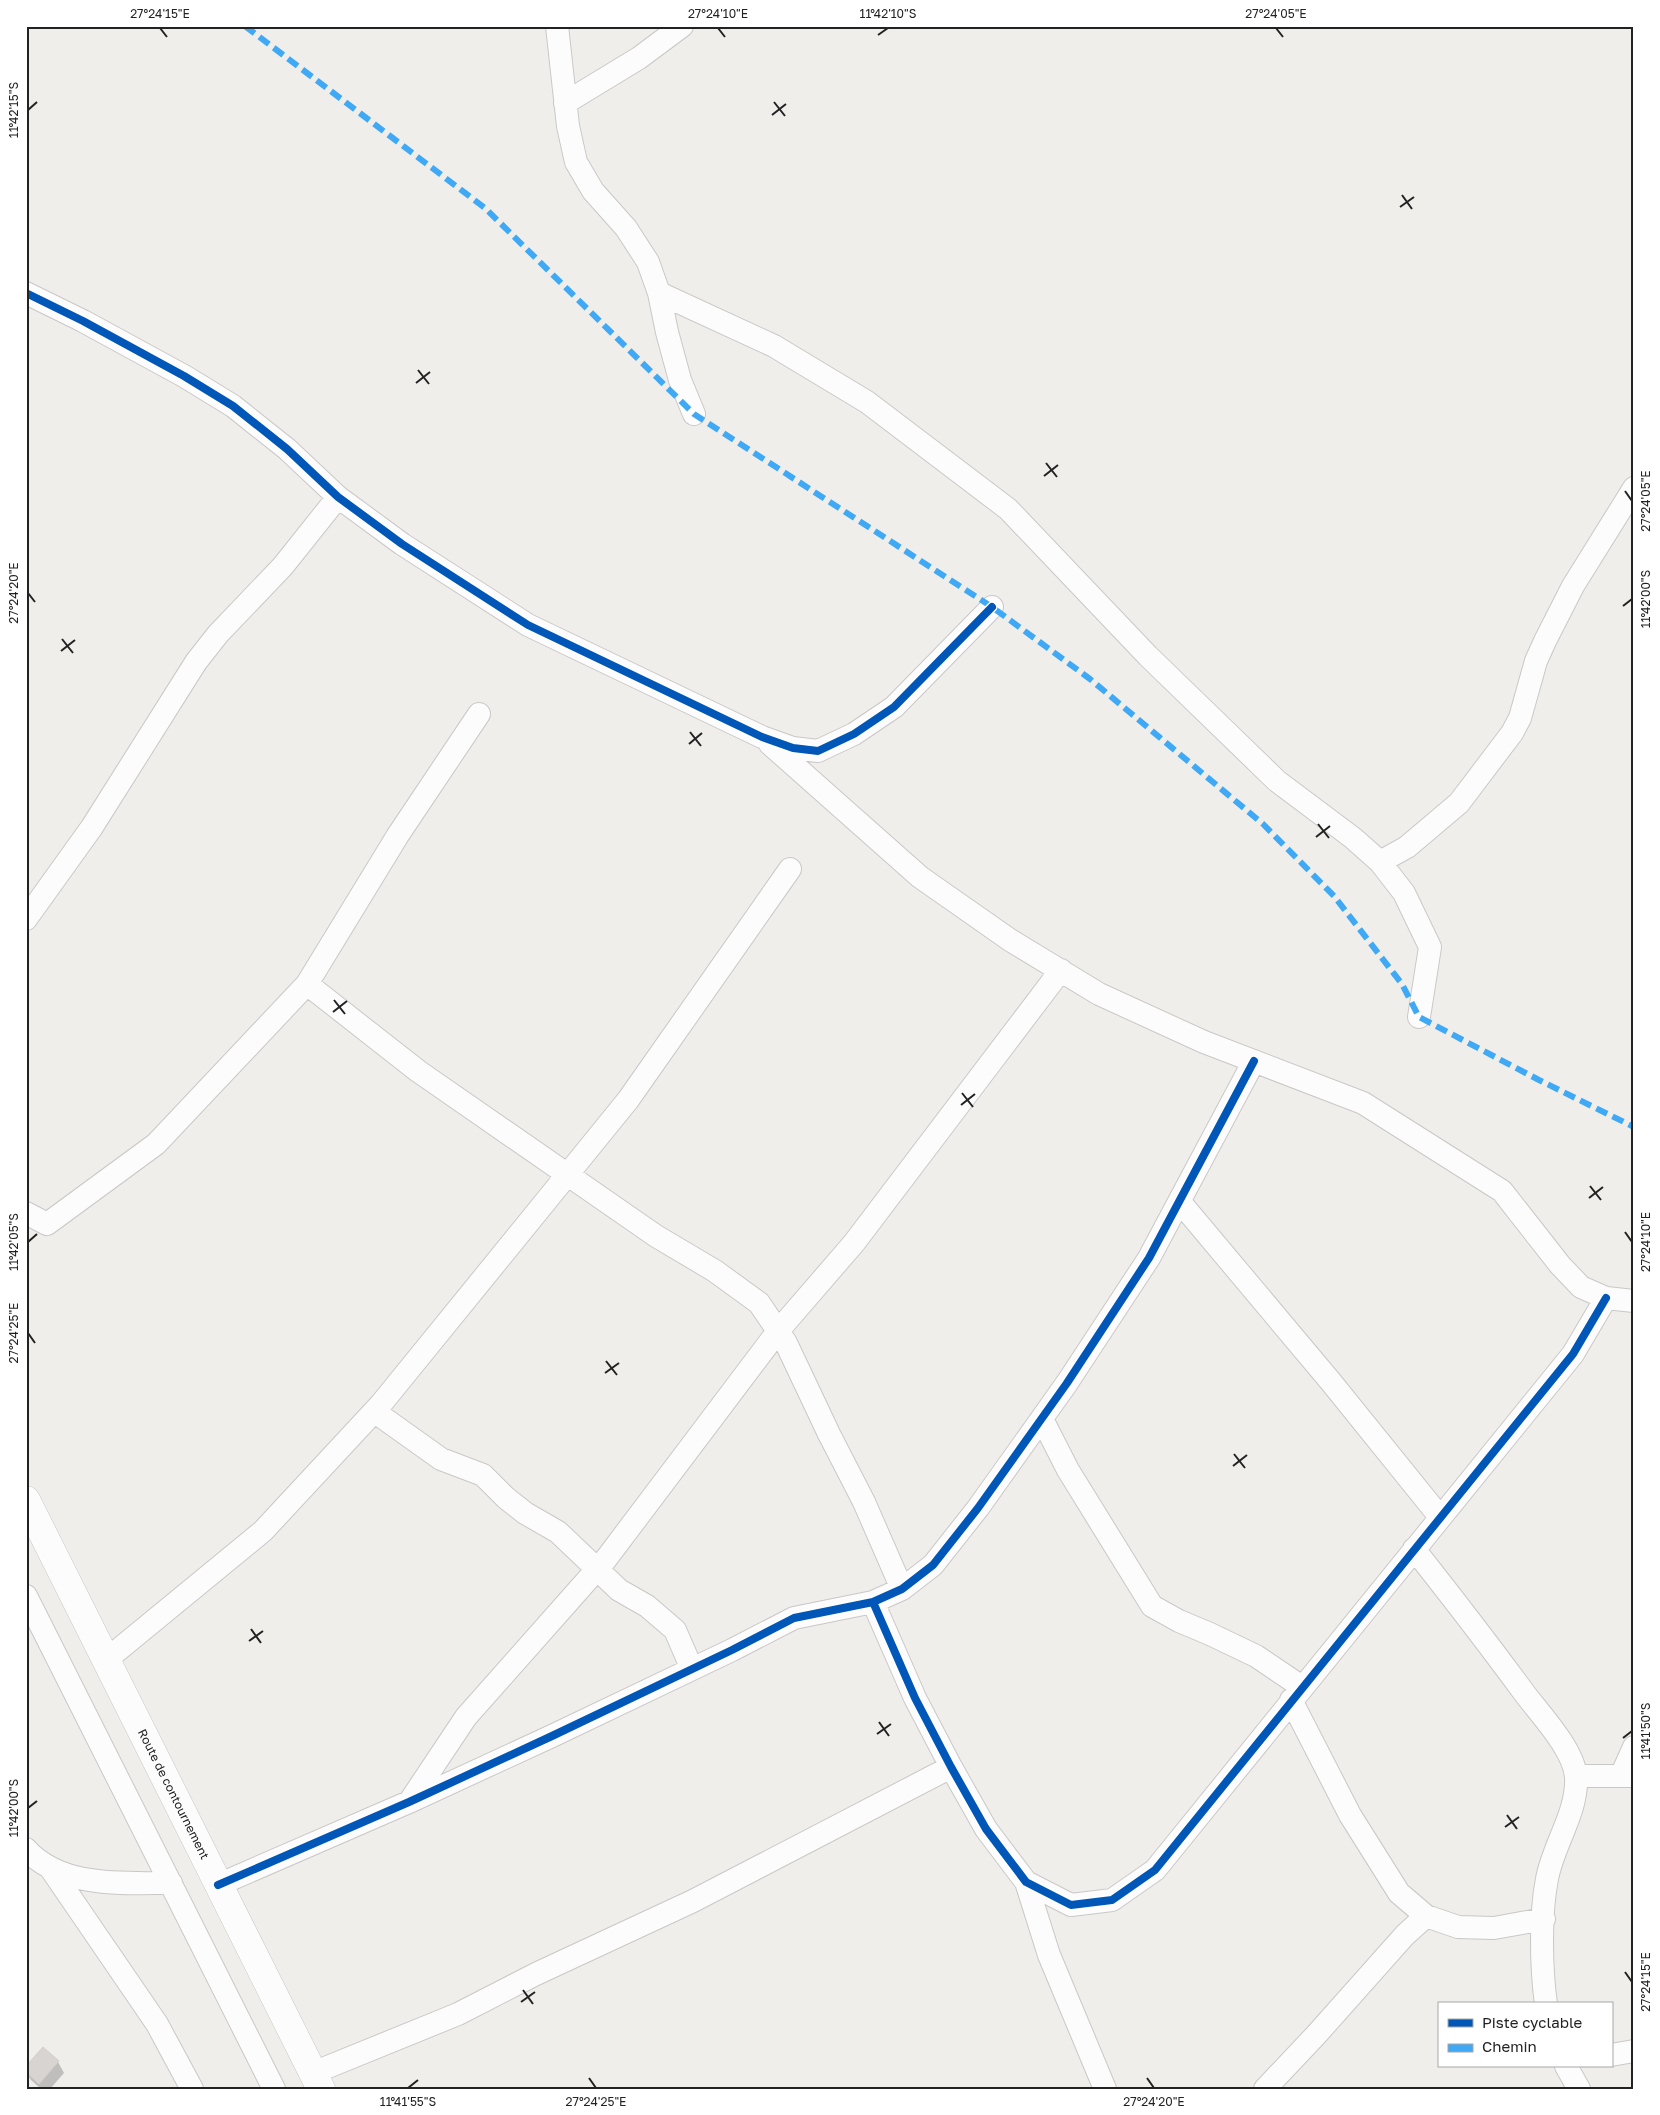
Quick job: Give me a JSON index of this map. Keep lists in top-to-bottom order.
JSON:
{
  "streets": {
    "street": ["Route de contournement"]
  },
  "legend": ["Piste cyclable", "Chemin"],
  "coordinates": [
    "27°24'15\"E",
    "27°24'10\"E",
    "11°42'10\"S",
    "27°24'05\"E",
    "11°42'15\"S",
    "27°24'20\"E",
    "11°42'00\"S",
    "11°42'05\"S",
    "27°24'25\"E",
    "11°41'50\"S",
    "11°41'55\"S"
  ]
}
